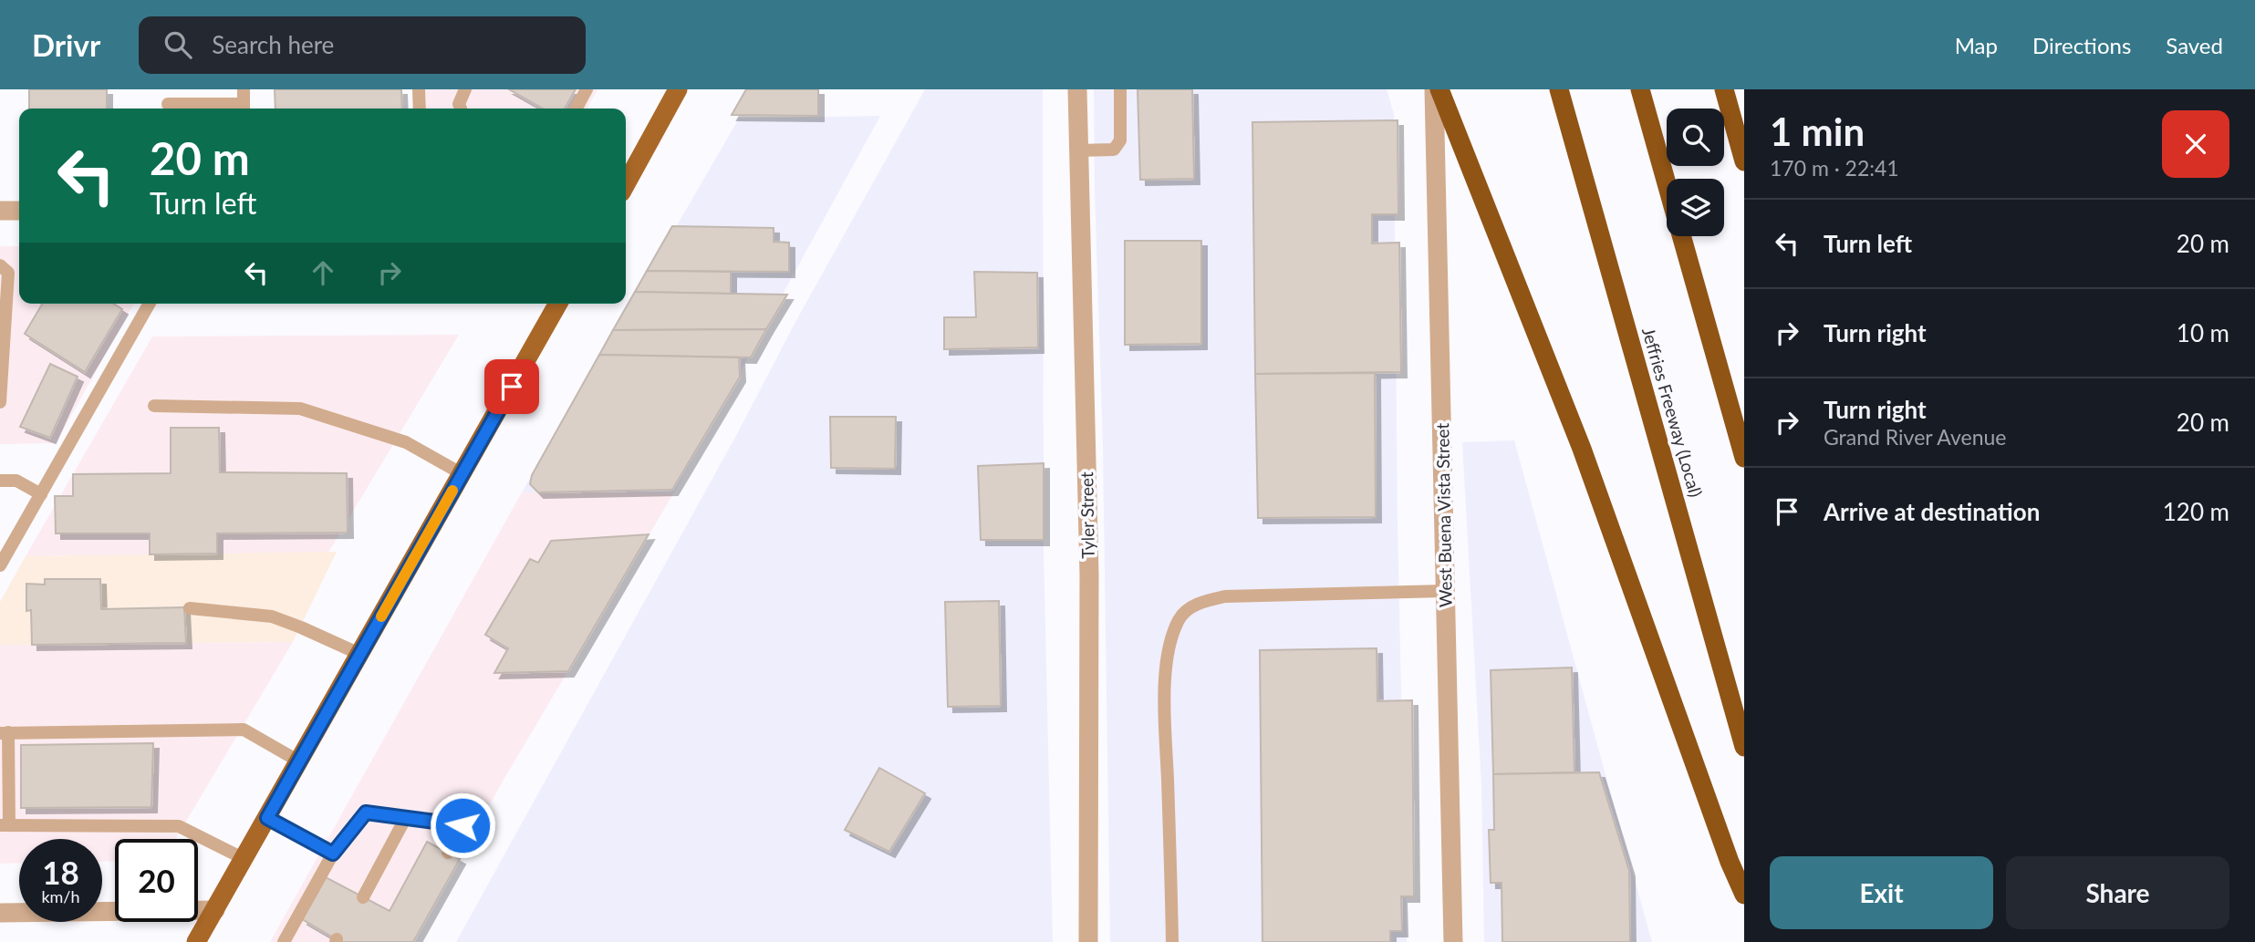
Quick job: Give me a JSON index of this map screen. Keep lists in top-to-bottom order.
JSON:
{
  "streets": {
    "highway": ["Jeffries Freeway (Local)"],
    "street": ["Tyler Street", "West Buena Vista Street"]
  },
  "page": {
    "header": "Drivr",
    "search": "Search here",
    "nav": ["Map", "Directions", "Saved"],
    "heading": ["1 min", "170 m · 22:41"],
    "turn": ["20 m", "Turn left"],
    "list": [
      {
        "name": "Turn left",
        "value": "20 m"
      },
      {
        "name": "Turn right",
        "value": "10 m"
      },
      {
        "name": "Turn right",
        "note": "Grand River Avenue",
        "value": "20 m"
      },
      {
        "name": "Arrive at destination",
        "value": "120 m"
      }
    ],
    "speed": "18 km/h",
    "limit": "20",
    "buttons": ["Exit", "Share"]
  }
}
